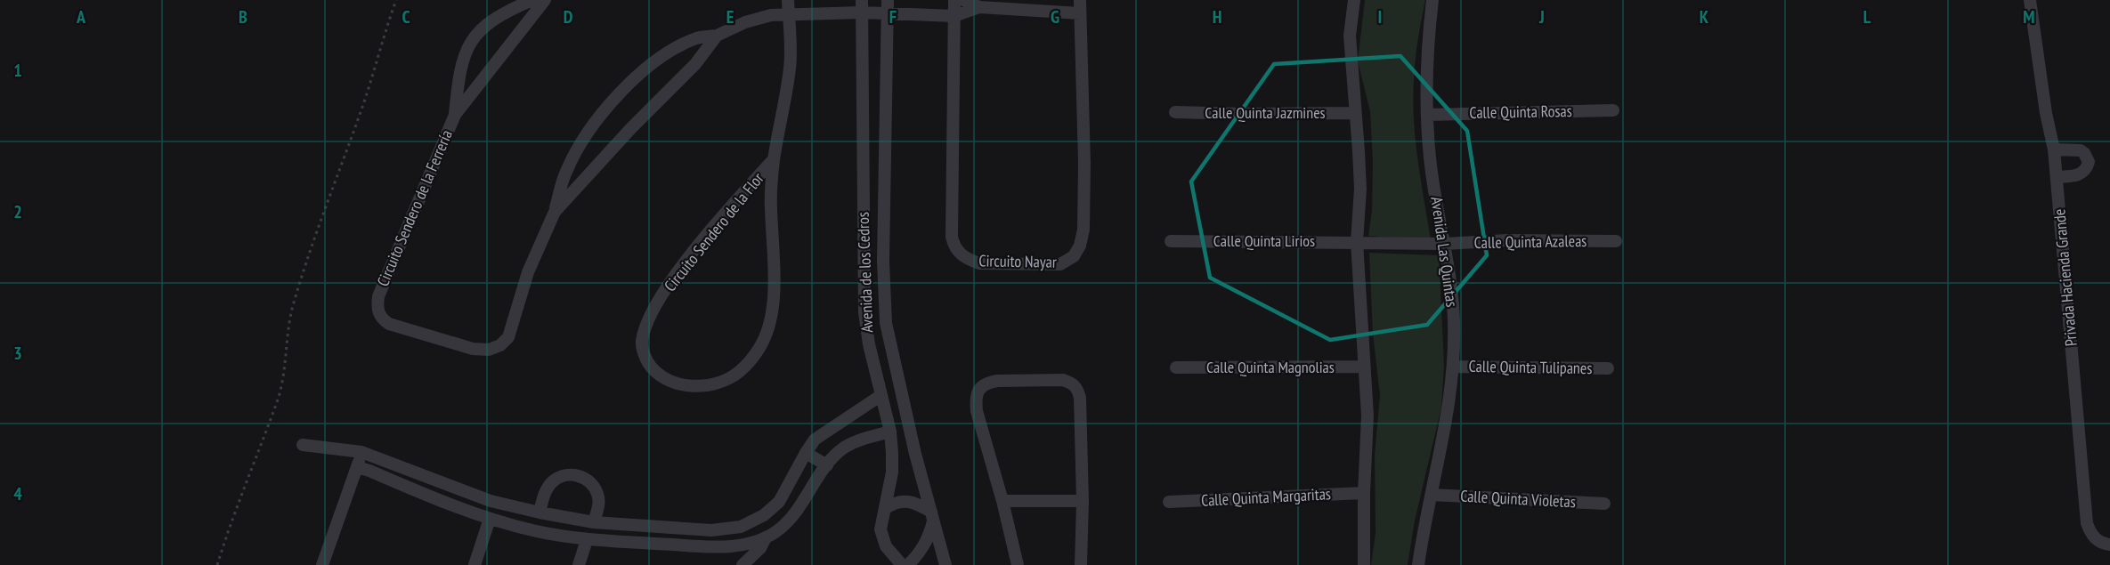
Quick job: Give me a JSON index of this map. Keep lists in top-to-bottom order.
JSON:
{
  "streets": {
    "street": [
      "Calle Quinta Rosas",
      "Calle Quinta Jazmines",
      "Circuito Sendero de la Ferrería",
      "Circuito Sendero de la Flor",
      "Calle Quinta Lirios",
      "Calle Quinta Azaleas",
      "Avenida Las Quintas",
      "Circuito Nayar",
      "Avenida de los Cedros",
      "Privada Hacienda Grande",
      "Calle Quinta Magnolias",
      "Calle Quinta Tulipanes",
      "Calle Quinta Margaritas",
      "Calle Quinta Violetas"
    ]
  },
  "crossings": [
    ["Calle Quinta Rosas", "Avenida Las Quintas"],
    ["Circuito Sendero de la Ferrería", "Circuito Sendero de la Flor"],
    ["Circuito Sendero de la Ferrería", "Circuito Nayar"],
    ["Circuito Sendero de la Ferrería", "Avenida de los Cedros"],
    ["Calle Quinta Lirios", "Calle Quinta Azaleas"],
    ["Calle Quinta Azaleas", "Avenida Las Quintas"],
    ["Avenida Las Quintas", "Calle Quinta Tulipanes"],
    ["Avenida Las Quintas", "Calle Quinta Violetas"]
  ],
  "grid": {
    "columns": [
      "A",
      "B",
      "C",
      "D",
      "E",
      "F",
      "G",
      "H",
      "I",
      "J",
      "K",
      "L",
      "M"
    ],
    "rows": [
      "1",
      "2",
      "3",
      "4"
    ]
  }
}
